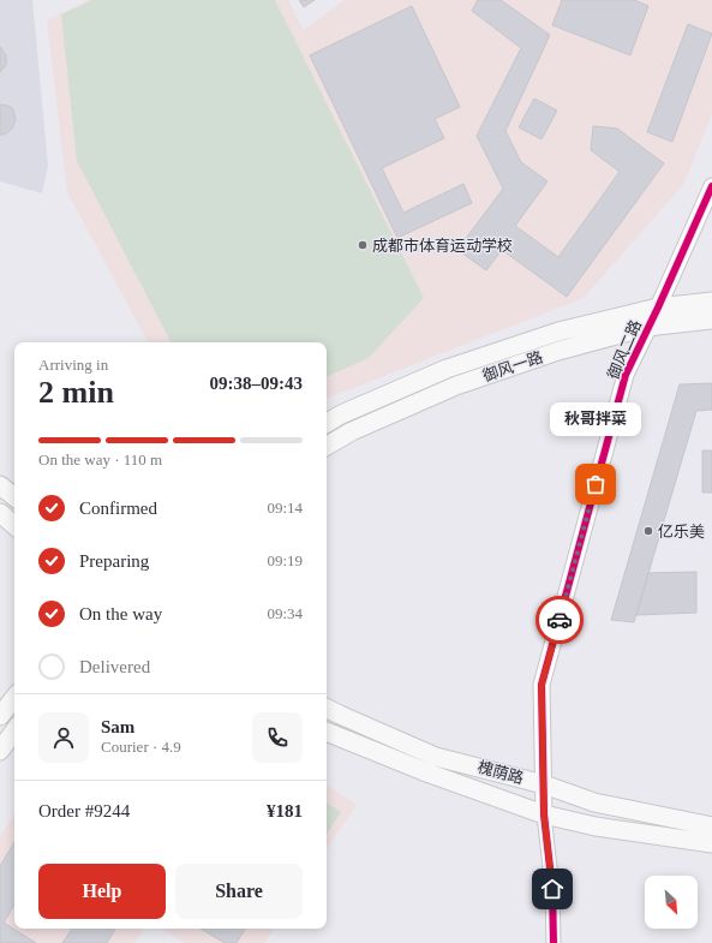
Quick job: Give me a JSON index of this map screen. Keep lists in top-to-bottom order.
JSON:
{
  "streets": {
    "main road": ["御风一路", "槐荫路"],
    "street": ["御风二路"]
  },
  "crossings": [
    ["御风二路", "御风一路"],
    ["御风二路", "槐荫路"]
  ],
  "places": ["成都市体育运动学校", "秋哥拌菜", "亿乐美"],
  "north": "bottom right",
  "page": {
    "heading": ["2 min", "Arriving in", "09:38–09:43"],
    "panel": [
      "Sam",
      "Courier · 4.9",
      "Order #9244",
      "¥181"
    ],
    "bubble": "秋哥拌菜",
    "bar": "On the way · 110 m",
    "list": [
      ["Confirmed", "09:14"],
      ["Preparing", "09:19"],
      ["On the way", "09:34"],
      "Delivered"
    ],
    "buttons": ["Help", "Share"]
  }
}
